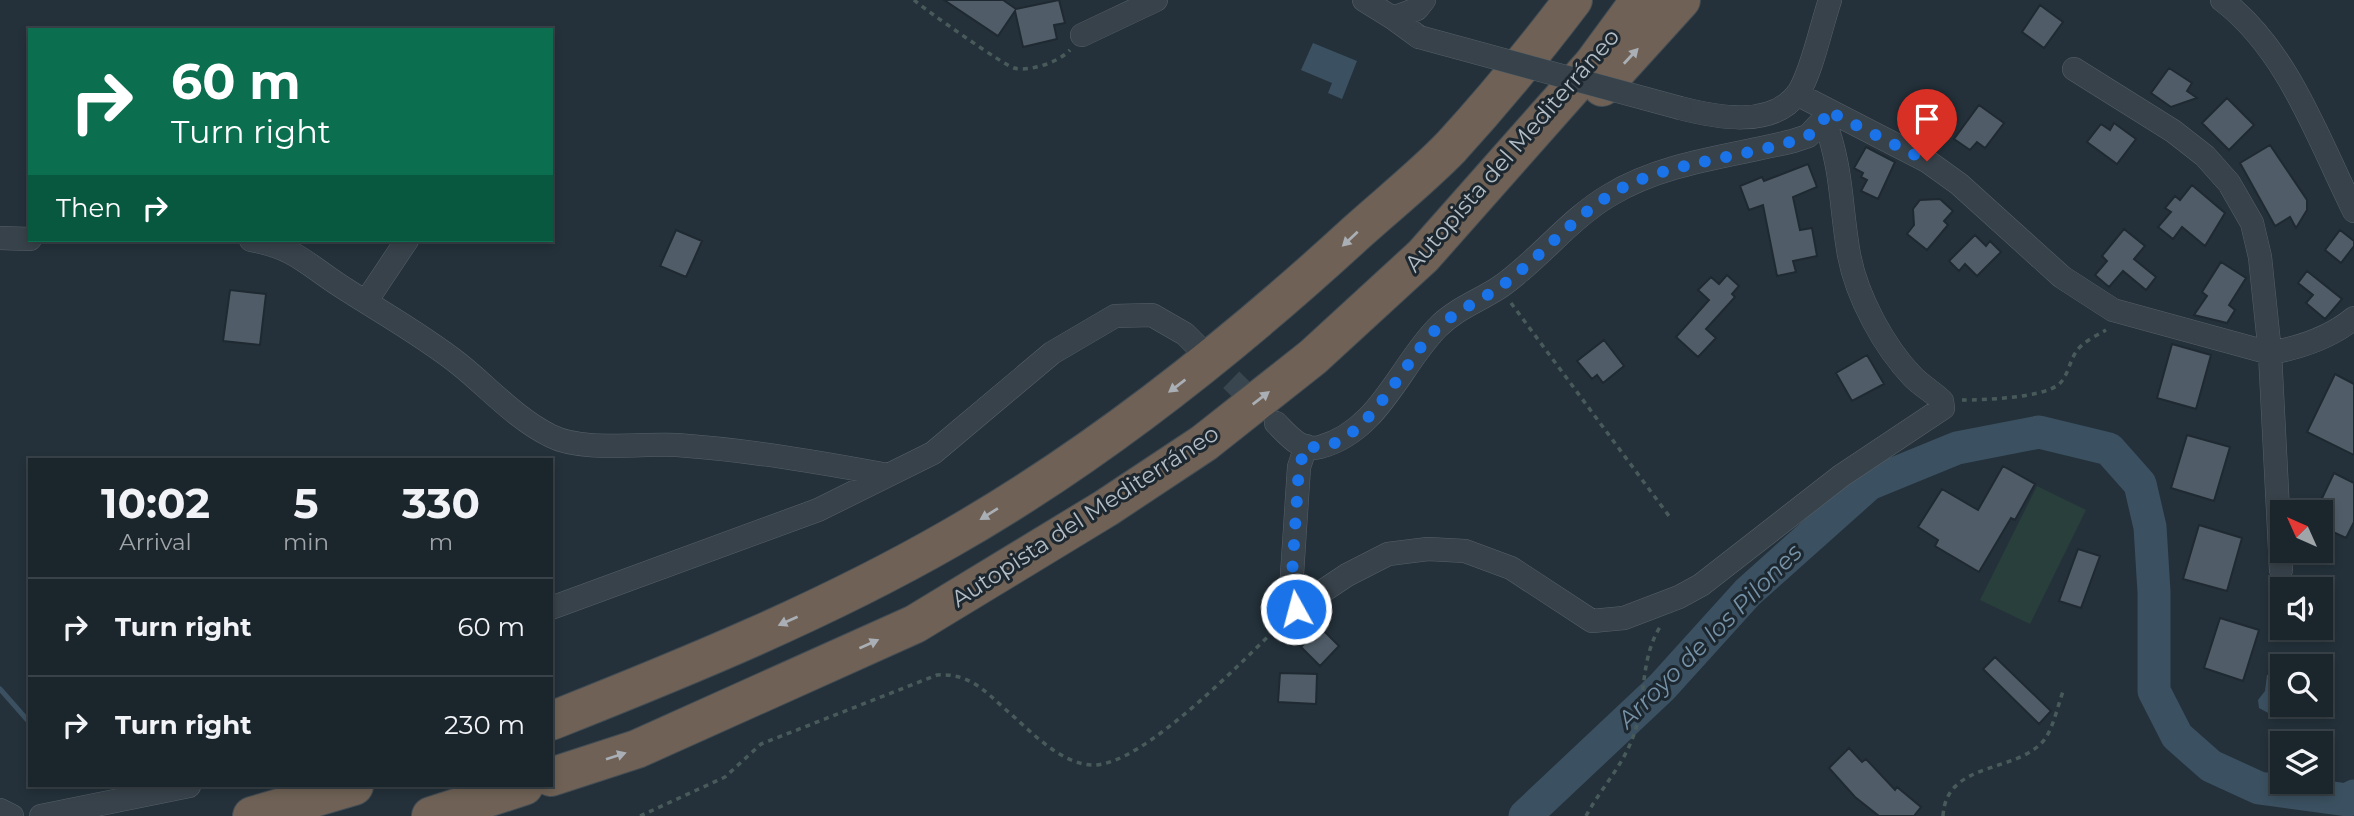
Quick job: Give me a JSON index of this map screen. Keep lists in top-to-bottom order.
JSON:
{
  "streets": {
    "highway": ["Autopista del Mediterráneo"]
  },
  "water": ["Arroyo de los Pilones"],
  "north": "top left",
  "page": {
    "turn": ["60 m", "Turn right"],
    "then": "Then",
    "eta": [
      "10:02",
      "Arrival",
      "5",
      "min",
      "330",
      "m"
    ],
    "list": [
      {
        "name": "Turn right",
        "value": "60 m"
      },
      {
        "name": "Turn right",
        "value": "230 m"
      }
    ]
  }
}
